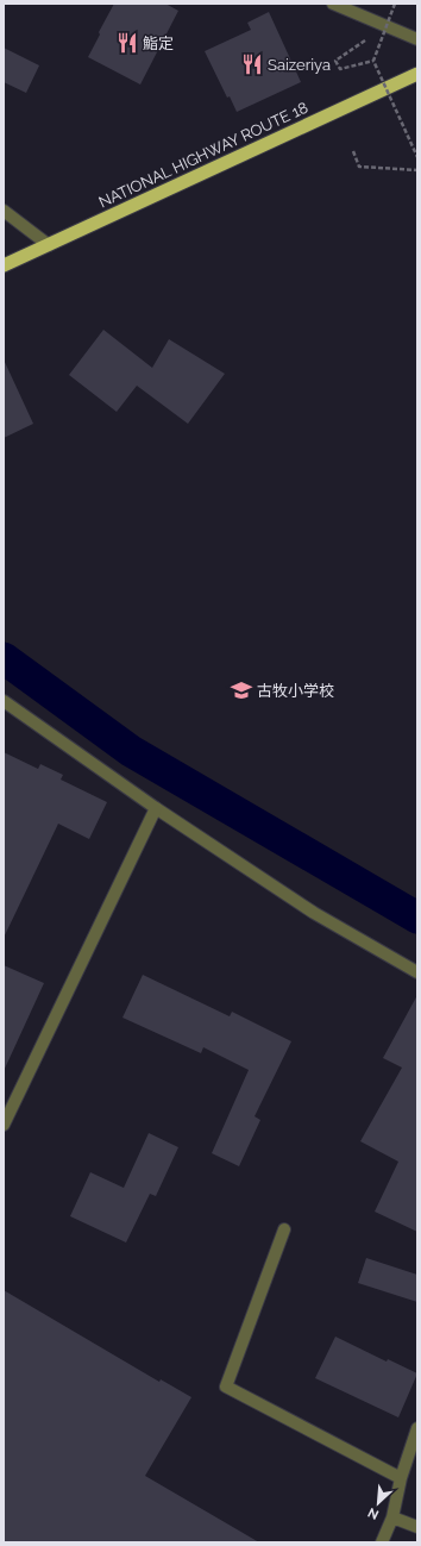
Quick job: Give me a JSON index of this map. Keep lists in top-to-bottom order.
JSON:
{
  "streets": {
    "highway": ["NATIONAL HIGHWAY ROUTE 18"]
  },
  "places": {
    "restaurant": ["鮨定", "Saizeriya"],
    "school or university": ["古牧小学校"]
  },
  "north": "bottom left"
}
